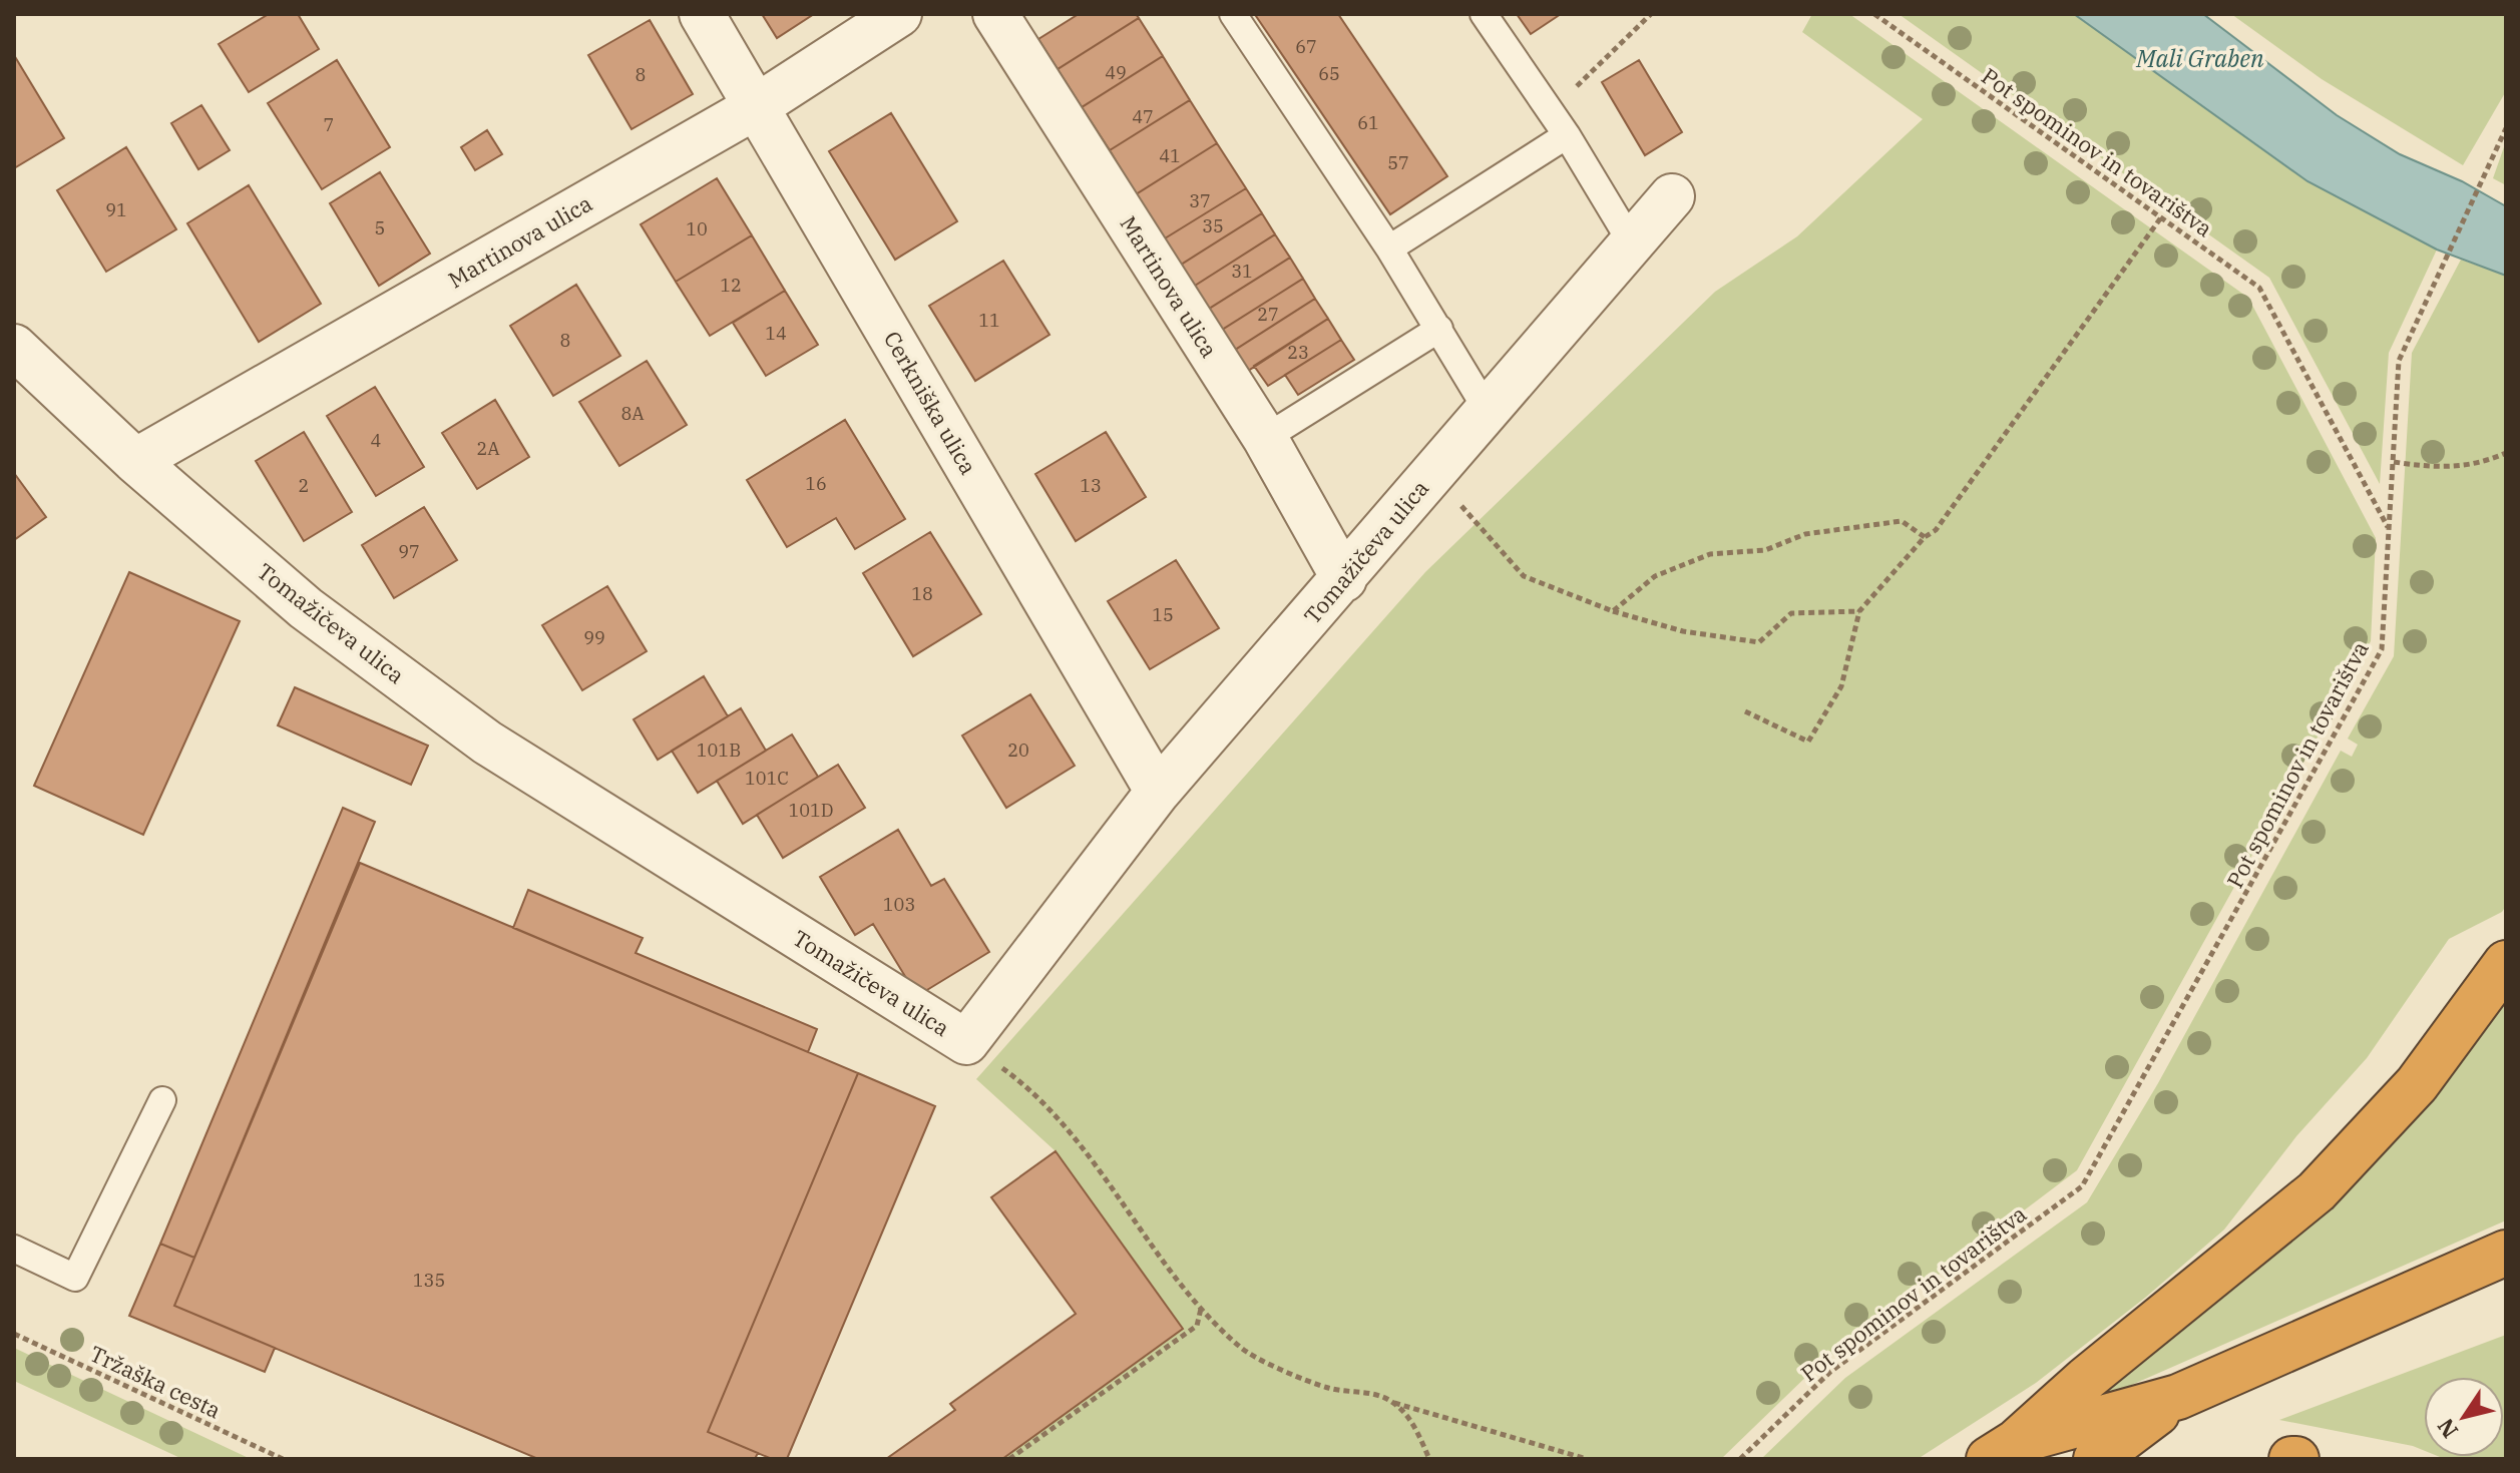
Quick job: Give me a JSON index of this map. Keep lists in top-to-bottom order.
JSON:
{
  "streets": {
    "street": ["Martinova ulica", "Cerkniška ulica", "Tomažičeva ulica"],
    "path": ["Pot spominov in tovarištva", "Tržaška cesta"]
  },
  "crossings": [
    ["Martinova ulica", "Cerkniška ulica"],
    ["Martinova ulica", "Tomažičeva ulica"],
    ["Cerkniška ulica", "Tomažičeva ulica"]
  ],
  "water": ["Mali Graben"],
  "house_numbers": [
    "67",
    "49",
    "65",
    "8",
    "47",
    "61",
    "7",
    "41",
    "57",
    "37",
    "91",
    "35",
    "5",
    "10",
    "31",
    "12",
    "27",
    "11",
    "14",
    "8",
    "23",
    "8A",
    "4",
    "2A",
    "16",
    "2",
    "13",
    "97",
    "18",
    "15",
    "99",
    "101B",
    "20",
    "101C",
    "101D",
    "103",
    "135"
  ],
  "north": "bottom left"
}
